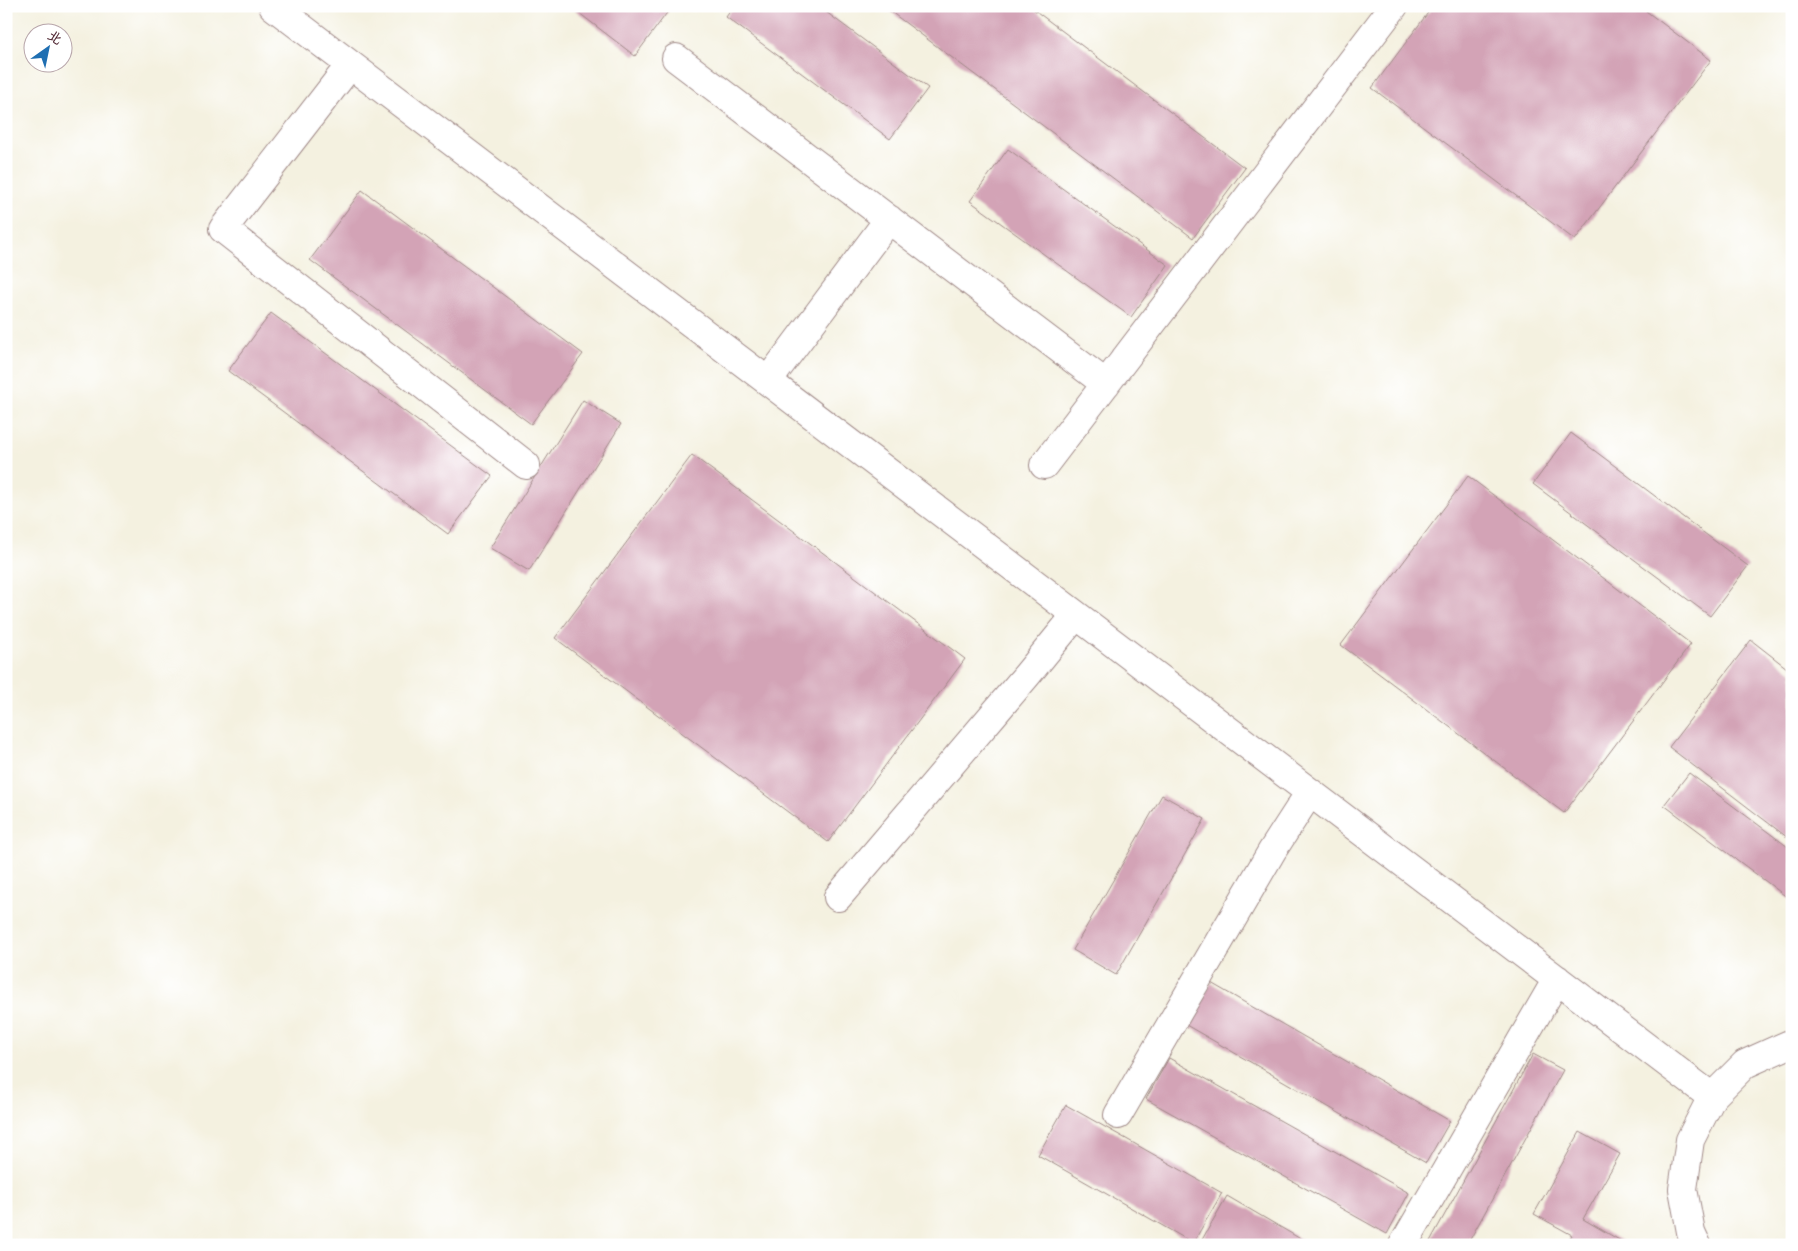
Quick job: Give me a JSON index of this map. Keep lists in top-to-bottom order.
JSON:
{
  "north": "top right"
}
